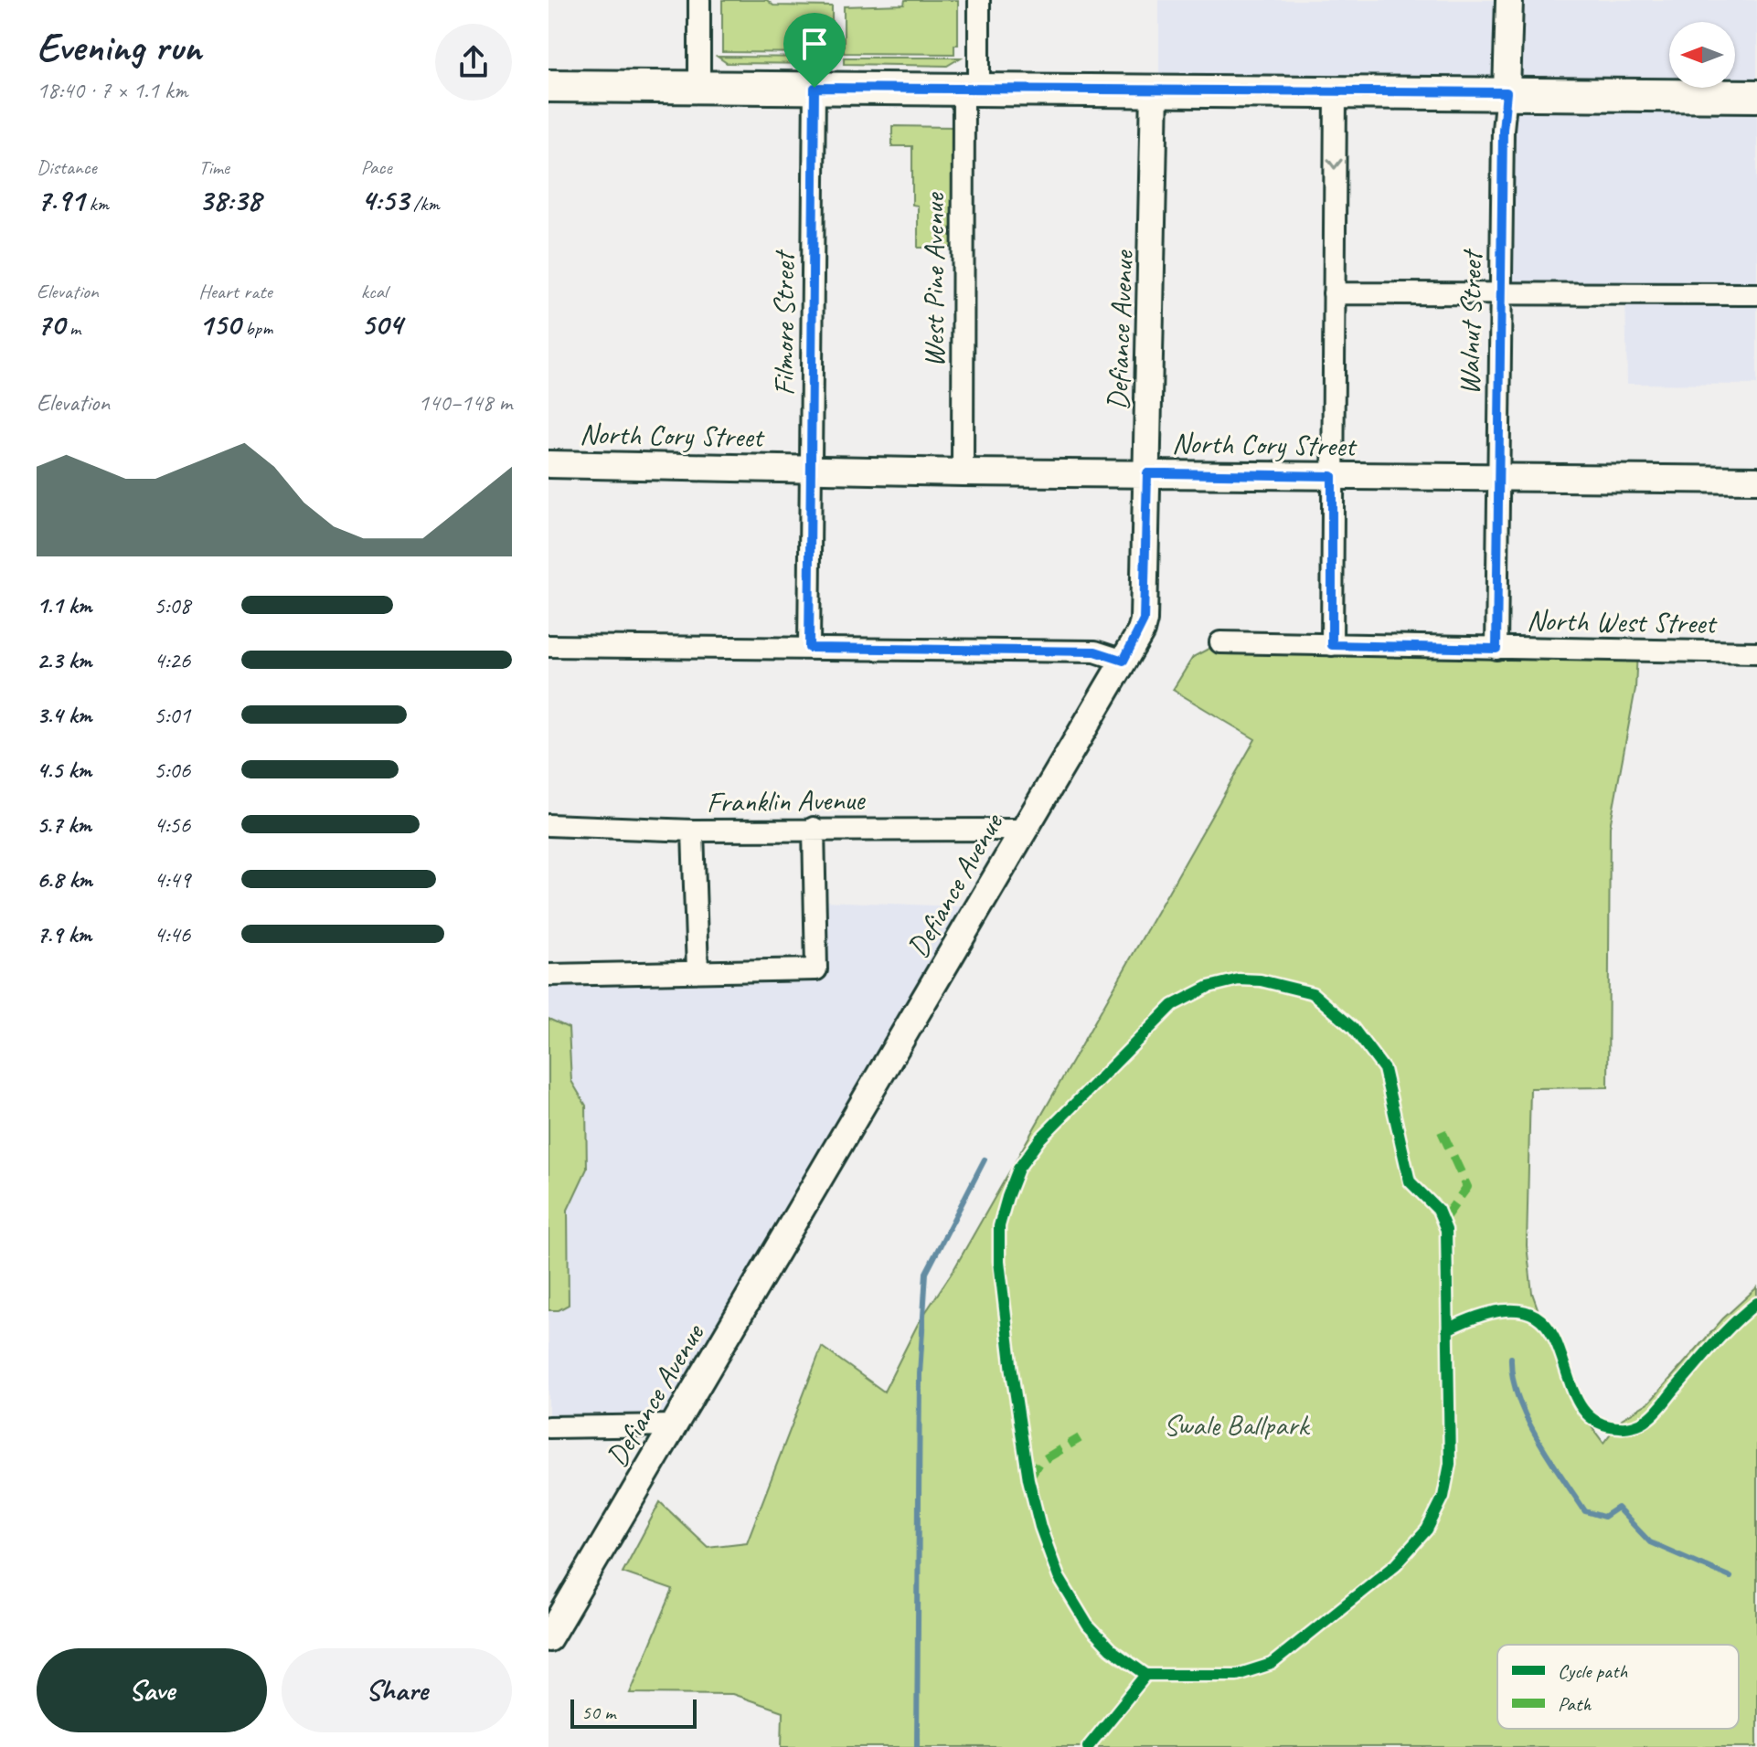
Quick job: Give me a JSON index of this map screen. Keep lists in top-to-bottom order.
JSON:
{
  "streets": {
    "street": [
      "West Pine Avenue",
      "Walnut Street",
      "Filmore Street",
      "Defiance Avenue",
      "North Cory Street",
      "North West Street",
      "Franklin Avenue"
    ]
  },
  "crossings": [
    ["West Pine Avenue", "North Cory Street"],
    ["Walnut Street", "North Cory Street"],
    ["Walnut Street", "North West Street"],
    ["Filmore Street", "North Cory Street"],
    ["Defiance Avenue", "North Cory Street"],
    ["Defiance Avenue", "Franklin Avenue"]
  ],
  "parks": ["Swale Ballpark"],
  "legend": ["Cycle path", "Path"],
  "scale_bar": "50 m",
  "north": "left",
  "page": {
    "heading": ["Evening run", "18:40 · 7 × 1.1 km"],
    "stats": [
      ["Distance", "7.91 km"],
      ["Time", "38:38"],
      ["Pace", "4:53 /km"],
      ["Elevation", "70 m"],
      ["Heart rate", "150 bpm"],
      ["kcal", "504"]
    ],
    "chart": ["Elevation", "140–148 m"],
    "list": [
      {
        "name": "1.1 km",
        "note": "5:08"
      },
      {
        "name": "2.3 km",
        "note": "4:26"
      },
      {
        "name": "3.4 km",
        "note": "5:01"
      },
      {
        "name": "4.5 km",
        "note": "5:06"
      },
      {
        "name": "5.7 km",
        "note": "4:56"
      },
      {
        "name": "6.8 km",
        "note": "4:49"
      },
      {
        "name": "7.9 km",
        "note": "4:46"
      }
    ],
    "buttons": ["Save", "Share"],
    "scale": "50 m"
  }
}
